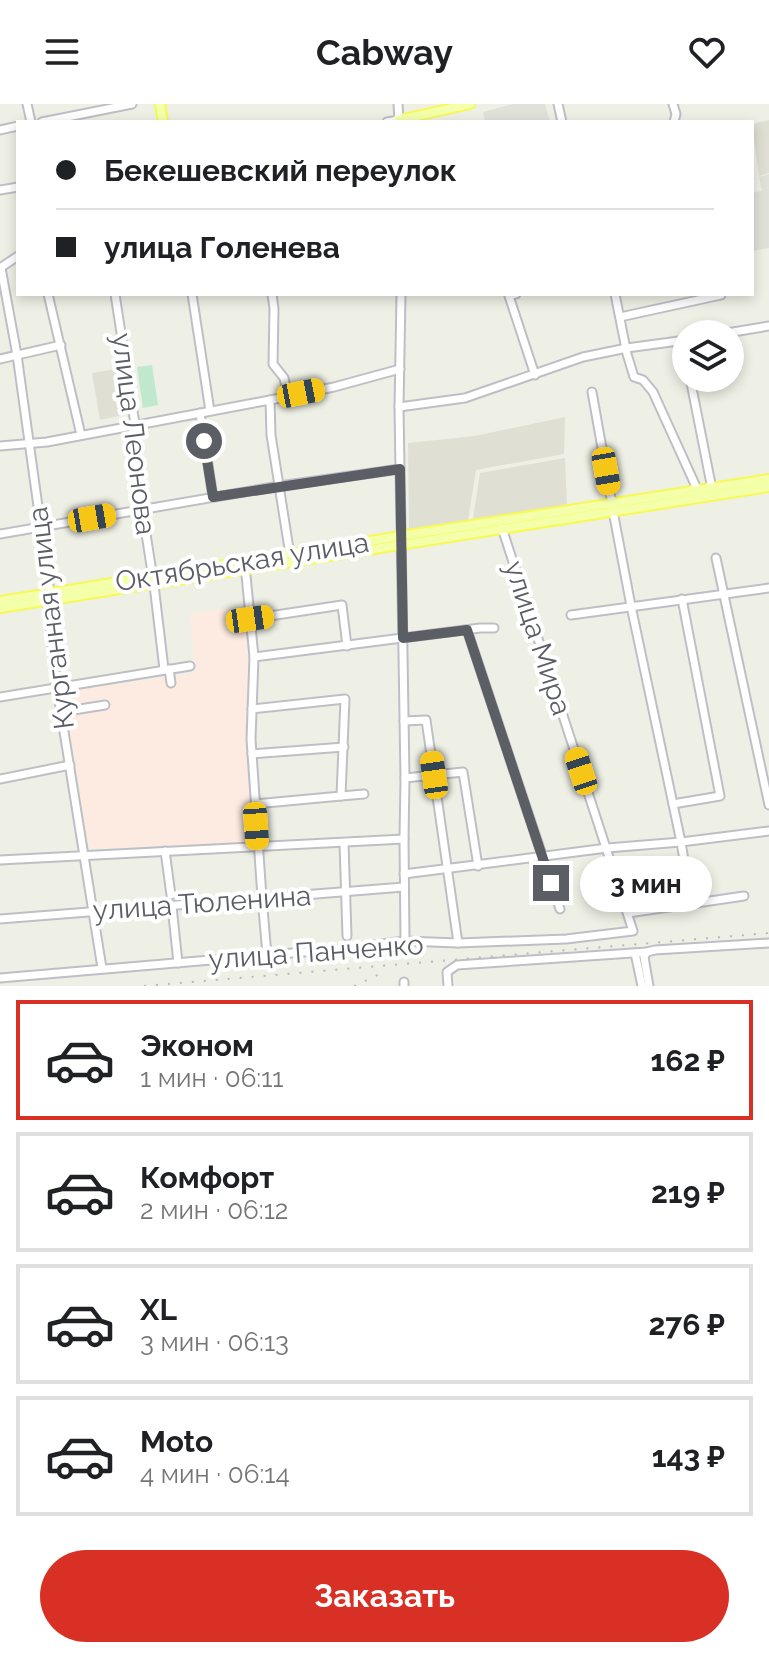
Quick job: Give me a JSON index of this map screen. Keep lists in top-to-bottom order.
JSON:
{
  "streets": {
    "main road": ["Октябрьская улица"],
    "street": [
      "улица Леонова",
      "Курганная улица",
      "улица Мира",
      "улица Тюленина",
      "улица Панченко"
    ]
  },
  "crossings": [
    ["улица Леонова", "Октябрьская улица"],
    ["Октябрьская улица", "Курганная улица"],
    ["Октябрьская улица", "улица Мира"],
    ["Курганная улица", "улица Тюленина"],
    ["Курганная улица", "улица Панченко"],
    ["улица Мира", "улица Панченко"]
  ],
  "page": {
    "header": "Cabway",
    "banner": ["Бекешевский переулок", "улица Голенева"],
    "bubble": "3 мин",
    "list": [
      {
        "name": "Эконом",
        "note": "1 мин · 06:11",
        "value": "162 ₽"
      },
      {
        "name": "Комфорт",
        "note": "2 мин · 06:12",
        "value": "219 ₽"
      },
      {
        "name": "XL",
        "note": "3 мин · 06:13",
        "value": "276 ₽"
      },
      {
        "name": "Moto",
        "note": "4 мин · 06:14",
        "value": "143 ₽"
      }
    ],
    "buttons": "Заказать"
  }
}
